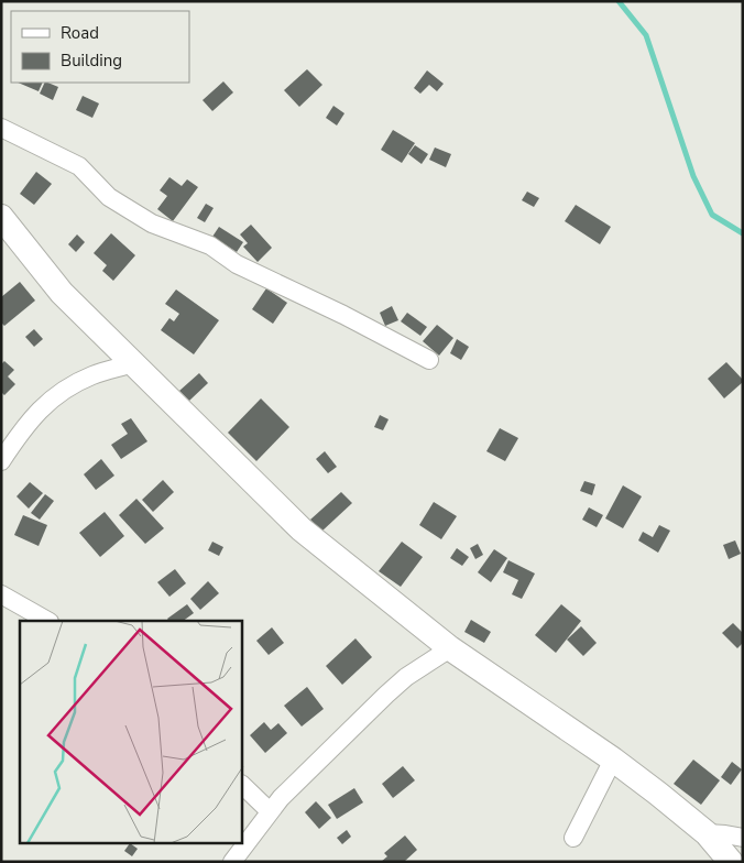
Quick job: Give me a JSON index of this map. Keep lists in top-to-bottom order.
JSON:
{
  "legend": ["Road", "Building"]
}
